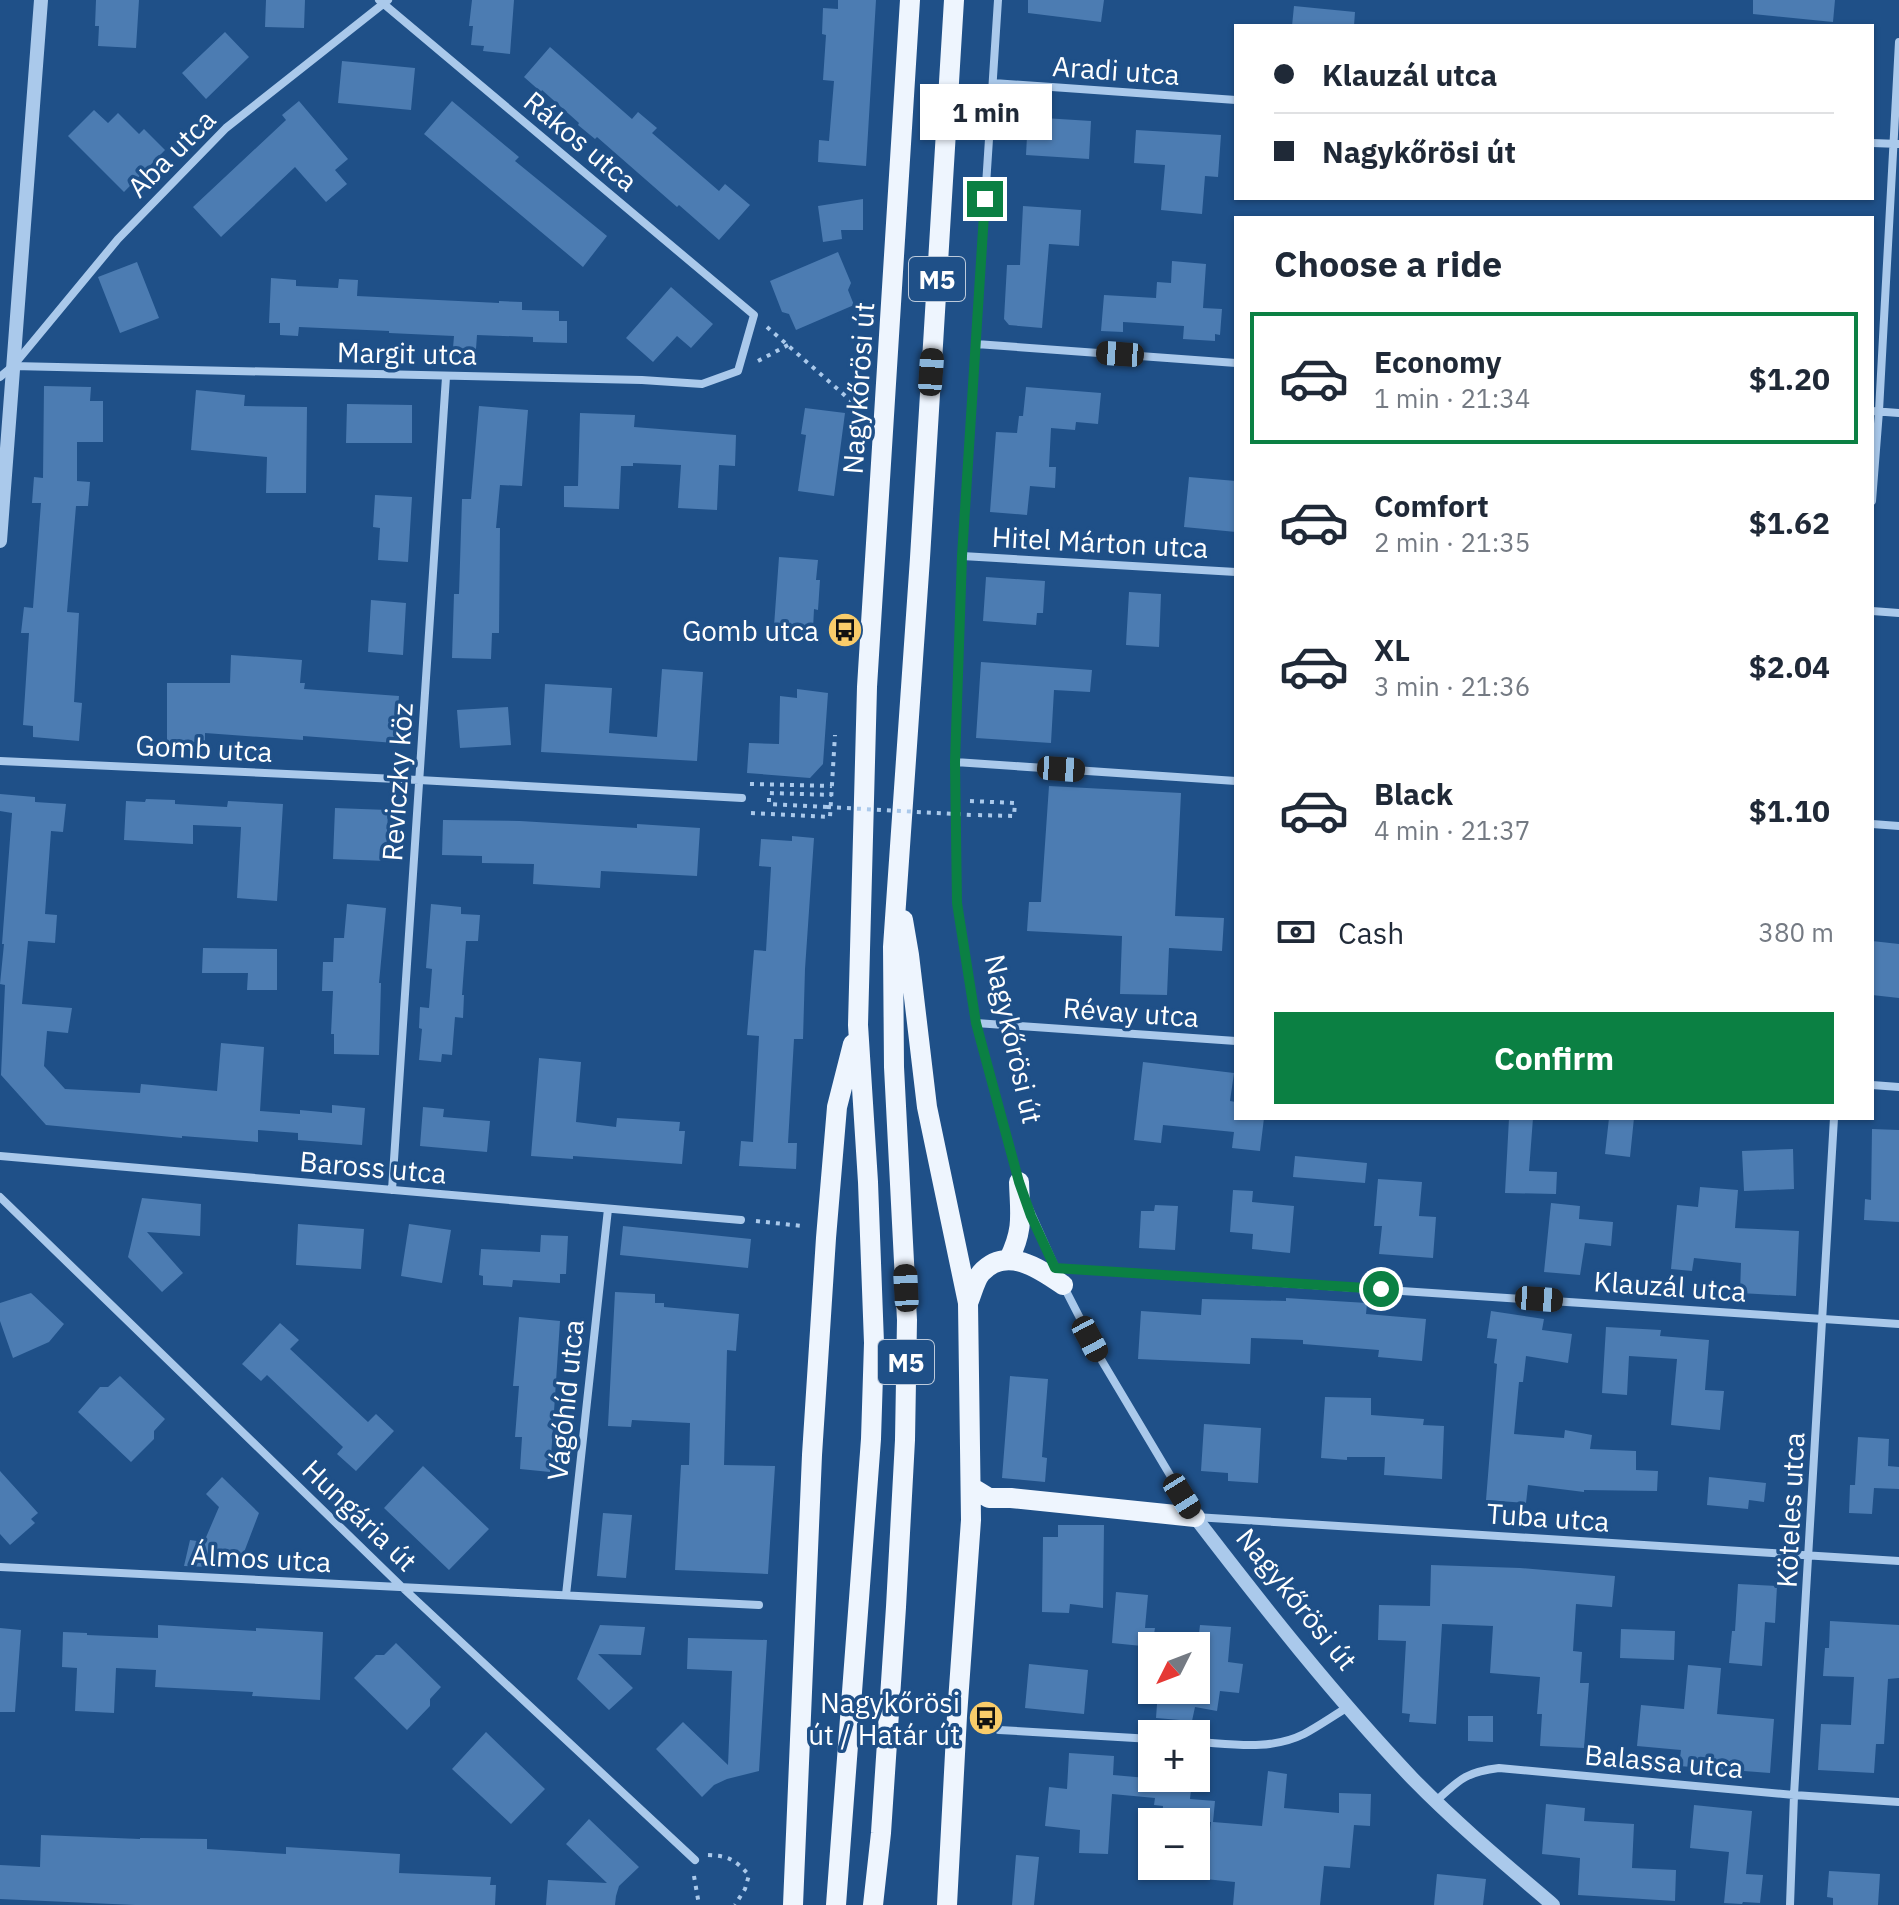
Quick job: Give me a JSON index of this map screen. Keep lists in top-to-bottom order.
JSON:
{
  "streets": {
    "main road": ["M5", "Nagykőrösi út"],
    "street": [
      "Aradi utca",
      "Rákos utca",
      "Aba utca",
      "Margit utca",
      "Hitel Márton utca",
      "Gomb utca",
      "Reviczky köz",
      "Révay utca",
      "Baross utca",
      "Klauzál utca",
      "Vágóhíd utca",
      "Köteles utca",
      "Hungária út",
      "Tuba utca",
      "Álmos utca",
      "Balassa utca"
    ]
  },
  "crossings": [
    ["Aradi utca", "Nagykőrösi út"],
    ["Rákos utca", "Aba utca"],
    ["Aba utca", "Margit utca"],
    ["Margit utca", "Reviczky köz"],
    ["Nagykőrösi út", "Hitel Márton utca"],
    ["Nagykőrösi út", "Révay utca"],
    ["Nagykőrösi út", "Klauzál utca"],
    ["Nagykőrösi út", "Tuba utca"],
    ["Nagykőrösi út", "Balassa utca"],
    ["Gomb utca", "Reviczky köz"],
    ["Reviczky köz", "Baross utca"],
    ["Baross utca", "Vágóhíd utca"],
    ["Klauzál utca", "Köteles utca"],
    ["Vágóhíd utca", "Álmos utca"],
    ["Köteles utca", "Tuba utca"],
    ["Köteles utca", "Balassa utca"],
    ["Hungária út", "Álmos utca"]
  ],
  "places": {
    "bus stop": ["Gomb utca", "Nagykőrösi út / Határ út"]
  },
  "north": "bottom left",
  "page": {
    "banner": ["Klauzál utca", "Nagykőrösi út"],
    "bubble": "1 min",
    "heading": "Choose a ride",
    "list": [
      {
        "name": "Economy",
        "note": "1 min · 21:34",
        "value": "$1.20"
      },
      {
        "name": "Comfort",
        "note": "2 min · 21:35",
        "value": "$1.62"
      },
      {
        "name": "XL",
        "note": "3 min · 21:36",
        "value": "$2.04"
      },
      {
        "name": "Black",
        "note": "4 min · 21:37",
        "value": "$1.10"
      }
    ],
    "pay": ["Cash", "380 m"],
    "buttons": "Confirm",
    "map_buttons": ["+", "−"]
  }
}
